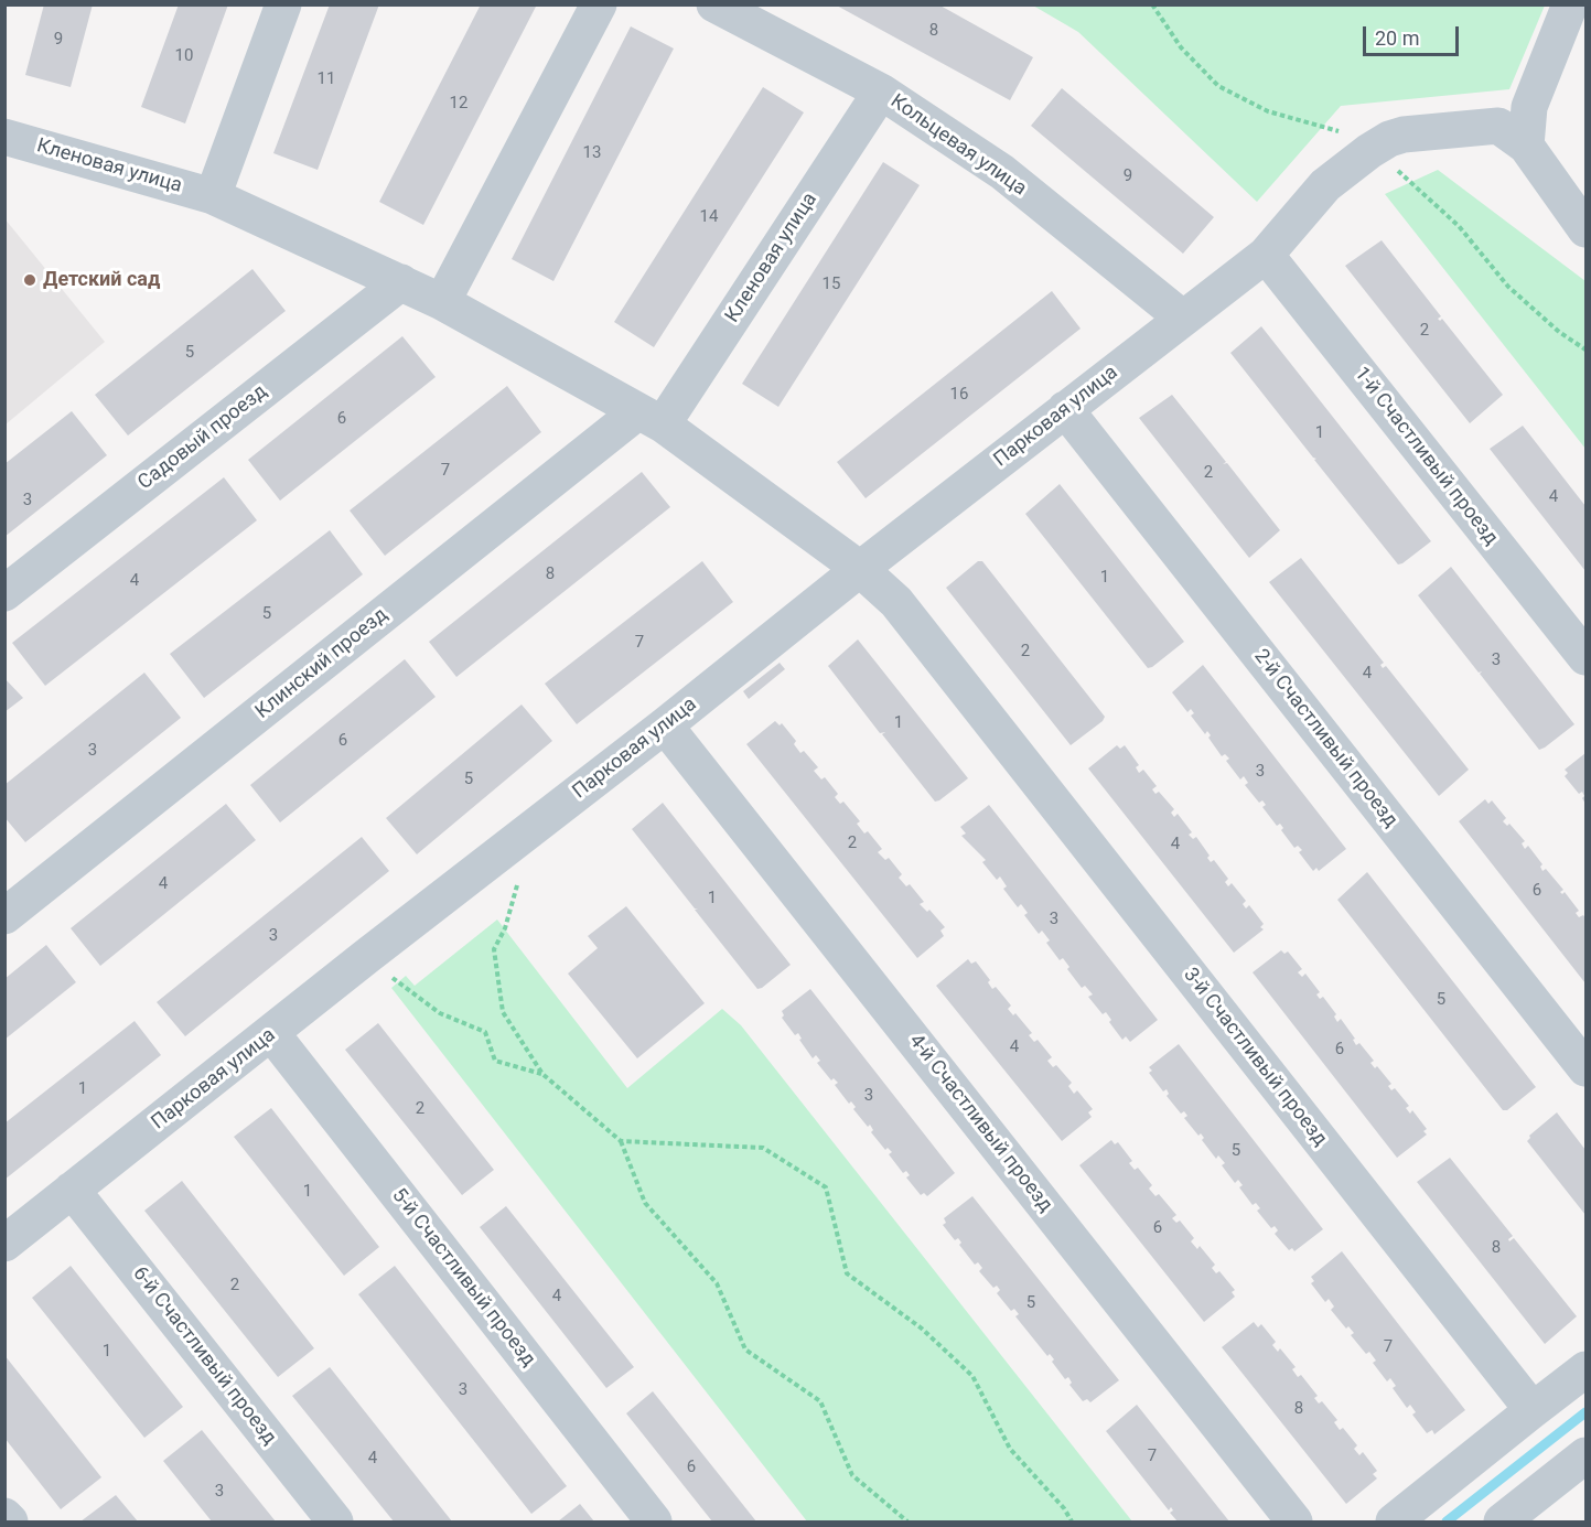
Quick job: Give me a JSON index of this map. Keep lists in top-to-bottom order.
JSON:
{
  "streets": {
    "street": [
      "Кольцевая улица",
      "Кленовая улица",
      "Парковая улица",
      "Садовый проезд",
      "1-й Счастливый проезд",
      "Клинский проезд",
      "2-й Счастливый проезд",
      "3-й Счастливый проезд",
      "4-й Счастливый проезд",
      "5-й Счастливый проезд",
      "6-й Счастливый проезд"
    ]
  },
  "crossings": [
    ["Кольцевая улица", "Кленовая улица"],
    ["Кольцевая улица", "Парковая улица"],
    ["Кленовая улица", "Парковая улица"],
    ["Кленовая улица", "Садовый проезд"],
    ["Кленовая улица", "Клинский проезд"],
    ["Кленовая улица", "3-й Счастливый проезд"],
    ["Парковая улица", "1-й Счастливый проезд"],
    ["Парковая улица", "2-й Счастливый проезд"],
    ["Парковая улица", "3-й Счастливый проезд"],
    ["Парковая улица", "4-й Счастливый проезд"],
    ["Парковая улица", "5-й Счастливый проезд"],
    ["Парковая улица", "6-й Счастливый проезд"]
  ],
  "places": ["Детский сад"],
  "house_numbers": [
    "8",
    "9",
    "10",
    "11",
    "12",
    "13",
    "9",
    "14",
    "15",
    "2",
    "5",
    "16",
    "6",
    "1",
    "7",
    "2",
    "4",
    "3",
    "8",
    "1",
    "4",
    "5",
    "7",
    "2",
    "3",
    "4",
    "1",
    "6",
    "3",
    "3",
    "5",
    "2",
    "4",
    "4",
    "6",
    "1",
    "3",
    "3",
    "5",
    "4",
    "6",
    "1",
    "3",
    "2",
    "5",
    "1",
    "6",
    "8",
    "2",
    "4",
    "5",
    "7",
    "1",
    "3",
    "8",
    "7",
    "4",
    "6",
    "3"
  ],
  "scale_bar": "20 m"
}
